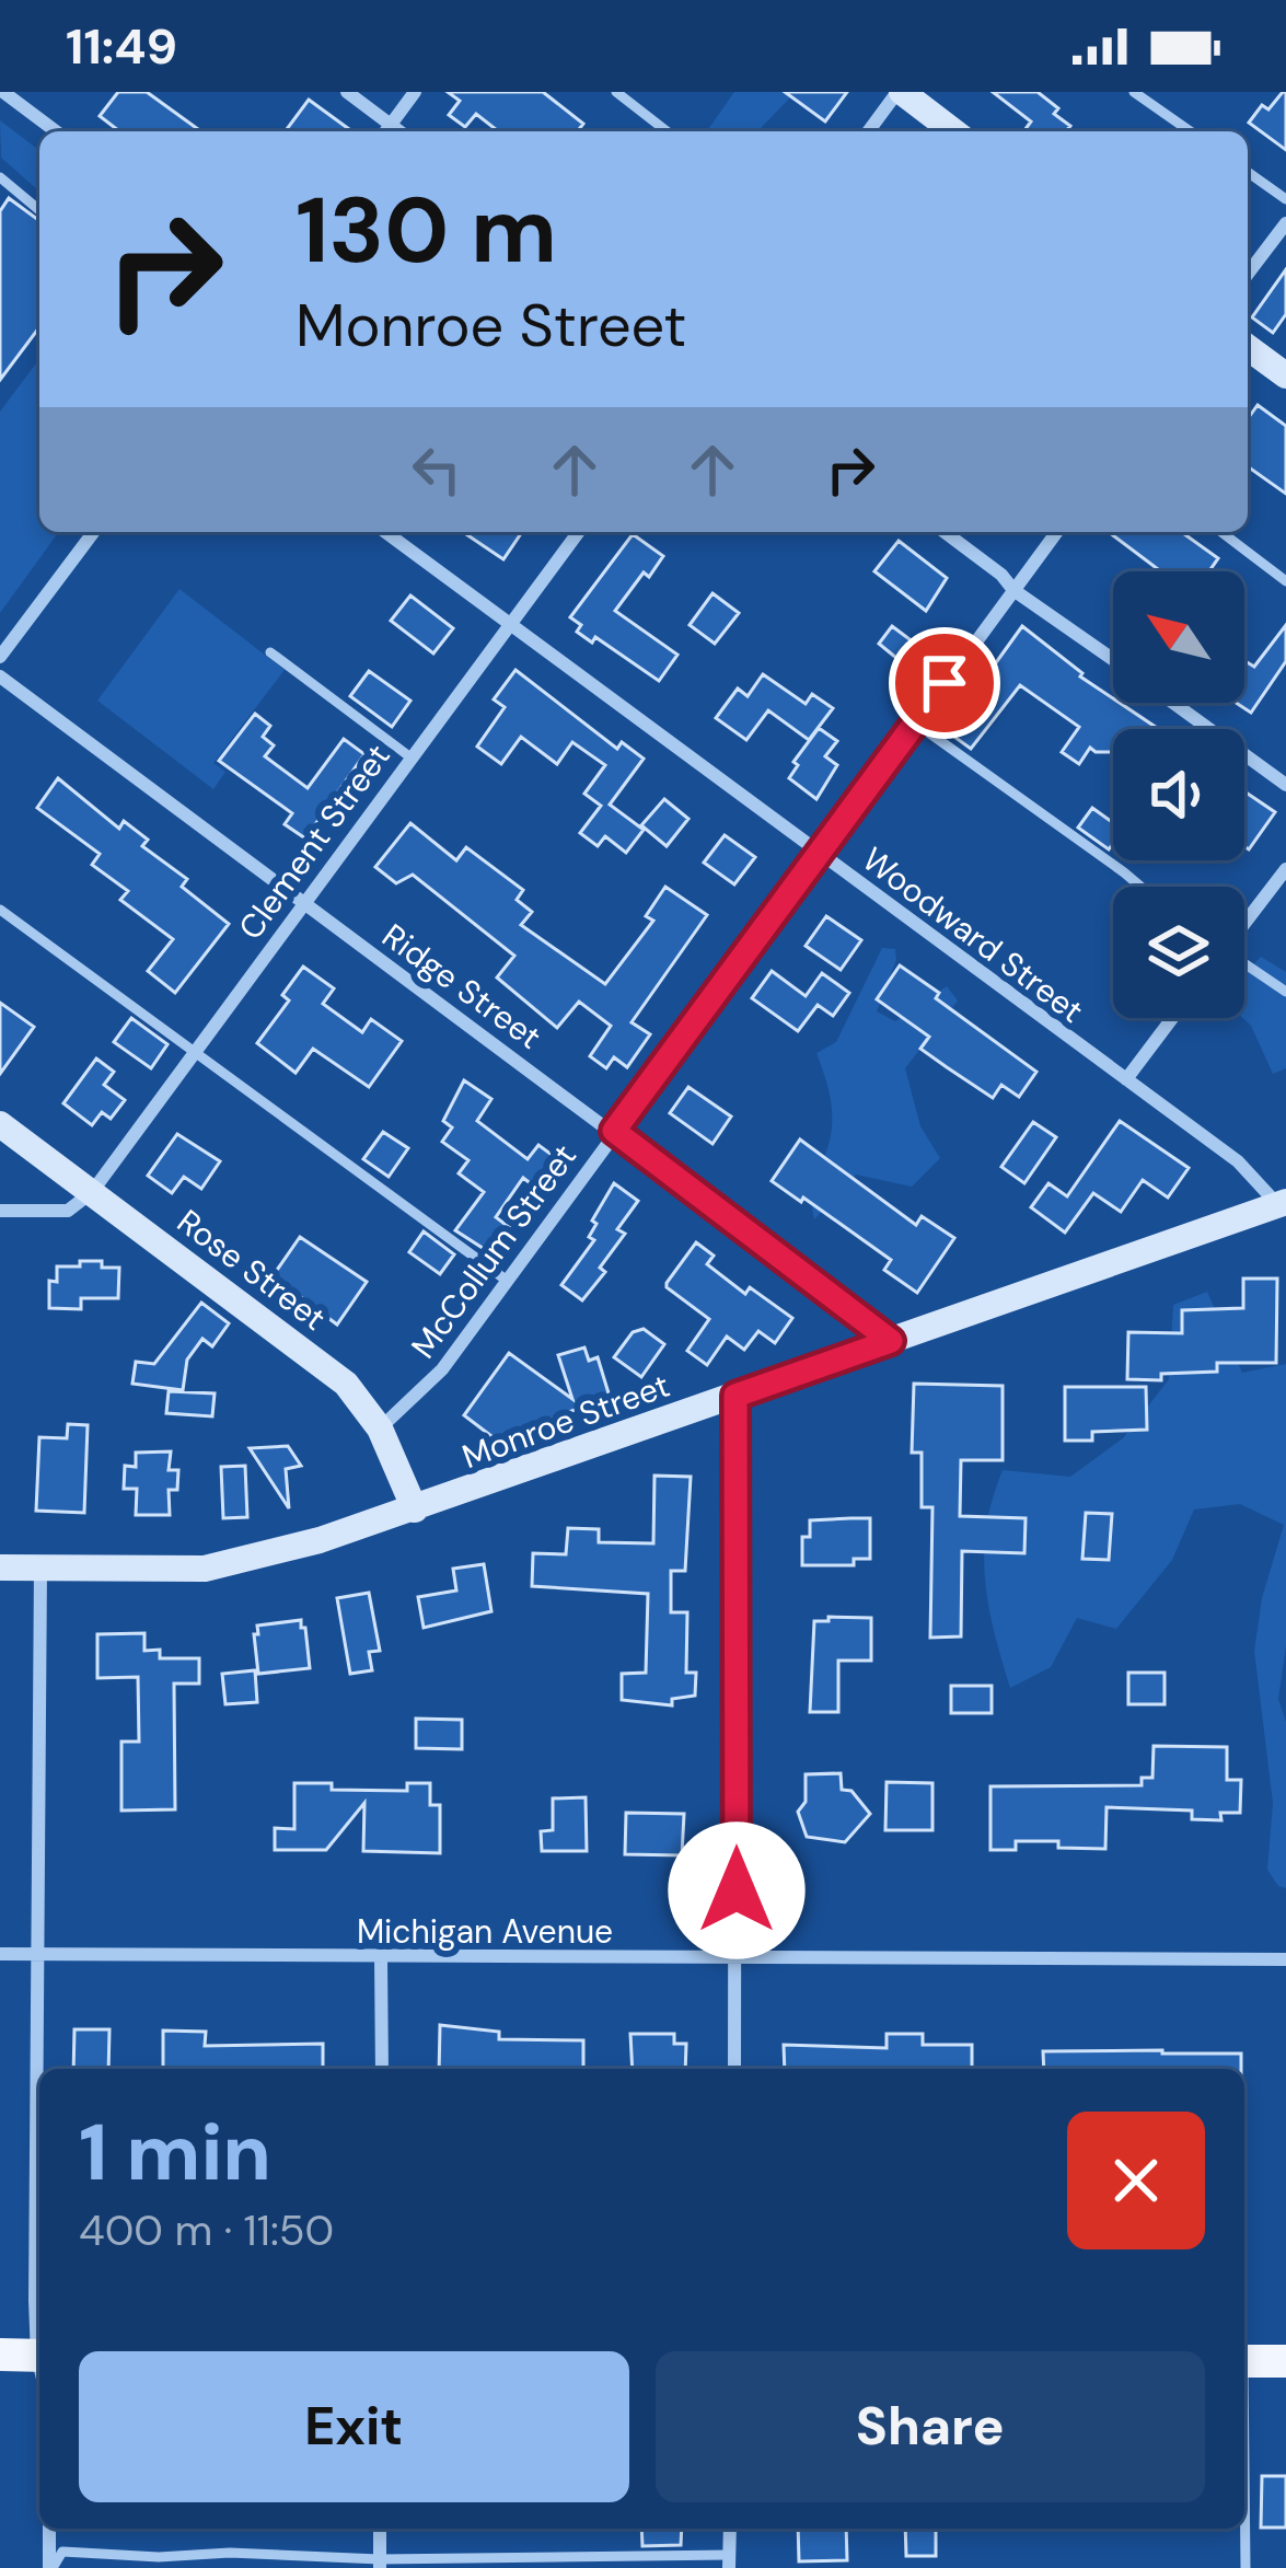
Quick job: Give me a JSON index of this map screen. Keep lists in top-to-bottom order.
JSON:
{
  "streets": {
    "main road": ["Rose Street", "Monroe Street"],
    "street": [
      "Clement Street",
      "Woodward Street",
      "Ridge Street",
      "McCollum Street",
      "Michigan Avenue"
    ]
  },
  "crossings": [
    ["Clement Street", "Woodward Street"],
    ["Clement Street", "Ridge Street"],
    ["Clement Street", "Rose Street"],
    ["Woodward Street", "McCollum Street"],
    ["Woodward Street", "Monroe Street"],
    ["Ridge Street", "McCollum Street"],
    ["Ridge Street", "Monroe Street"],
    ["McCollum Street", "Rose Street"],
    ["Rose Street", "Monroe Street"]
  ],
  "north": "top left",
  "page": {
    "status": "11:49",
    "turn": ["130 m", "Monroe Street"],
    "heading": ["1 min", "400 m · 11:50"],
    "buttons": ["Exit", "Share"]
  }
}
